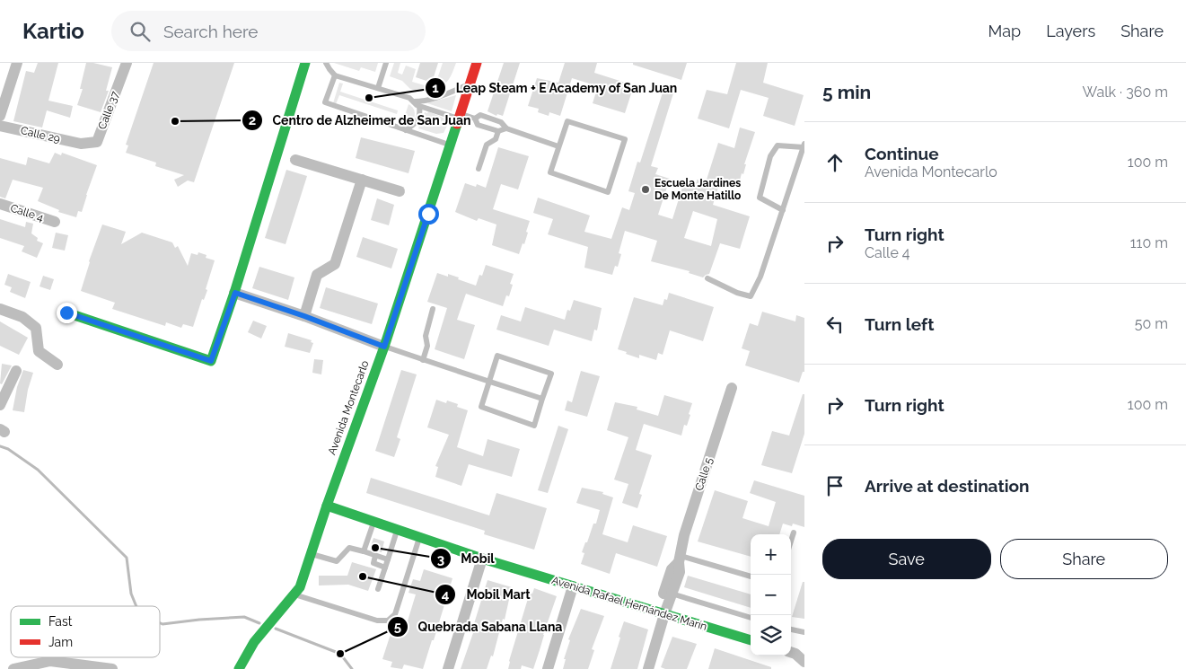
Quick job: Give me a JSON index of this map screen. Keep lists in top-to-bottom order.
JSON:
{
  "streets": {
    "street": [
      "Calle 37",
      "Calle 29",
      "Calle 4",
      "Avenida Montecarlo",
      "Calle 5",
      "Avenida Rafael Hernández Marín"
    ]
  },
  "crossings": [
    ["Calle 37", "Calle 29"],
    ["Avenida Montecarlo", "Avenida Rafael Hernández Marín"],
    ["Calle 5", "Avenida Rafael Hernández Marín"]
  ],
  "places": [
    "Leap Steam + E Academy of San Juan",
    "Centro de Alzheimer de San Juan",
    "Escuela Jardines De Monte Hatillo",
    "Mobil",
    "Mobil Mart",
    "Quebrada Sabana Llana"
  ],
  "legend": ["Fast", "Jam"],
  "page": {
    "header": "Kartio",
    "search": "Search here",
    "nav": ["Map", "Layers", "Share"],
    "heading": ["5 min", "Walk · 360 m"],
    "list": [
      ["Continue", "Avenida Montecarlo", "100 m"],
      ["Turn right", "Calle 4", "110 m"],
      ["Turn left", "50 m"],
      ["Turn right", "100 m"],
      "Arrive at destination"
    ],
    "buttons": ["Save", "Share"],
    "map_buttons": ["+", "−"]
  }
}
